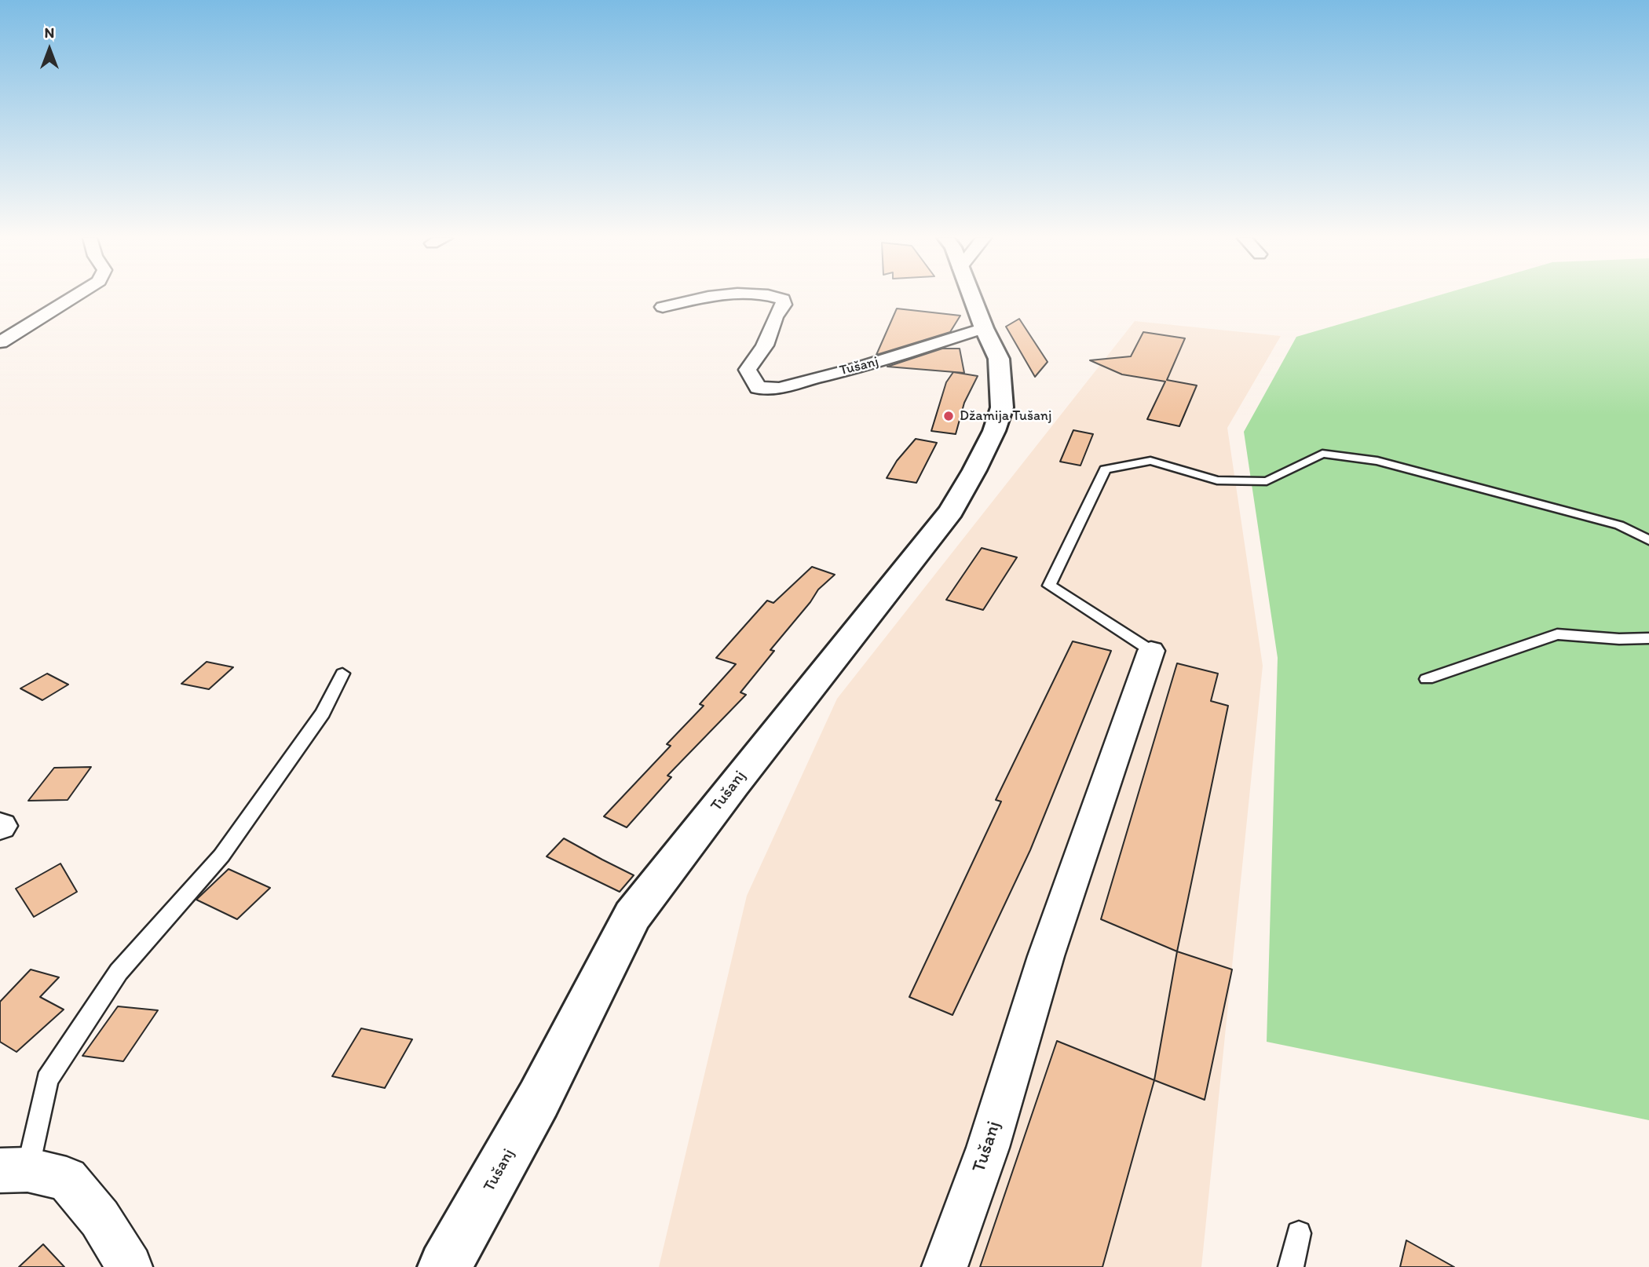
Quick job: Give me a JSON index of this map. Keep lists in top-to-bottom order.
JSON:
{
  "streets": {
    "street": ["Tušanj"]
  },
  "places": ["Džamija Tušanj"],
  "north": "top"
}
